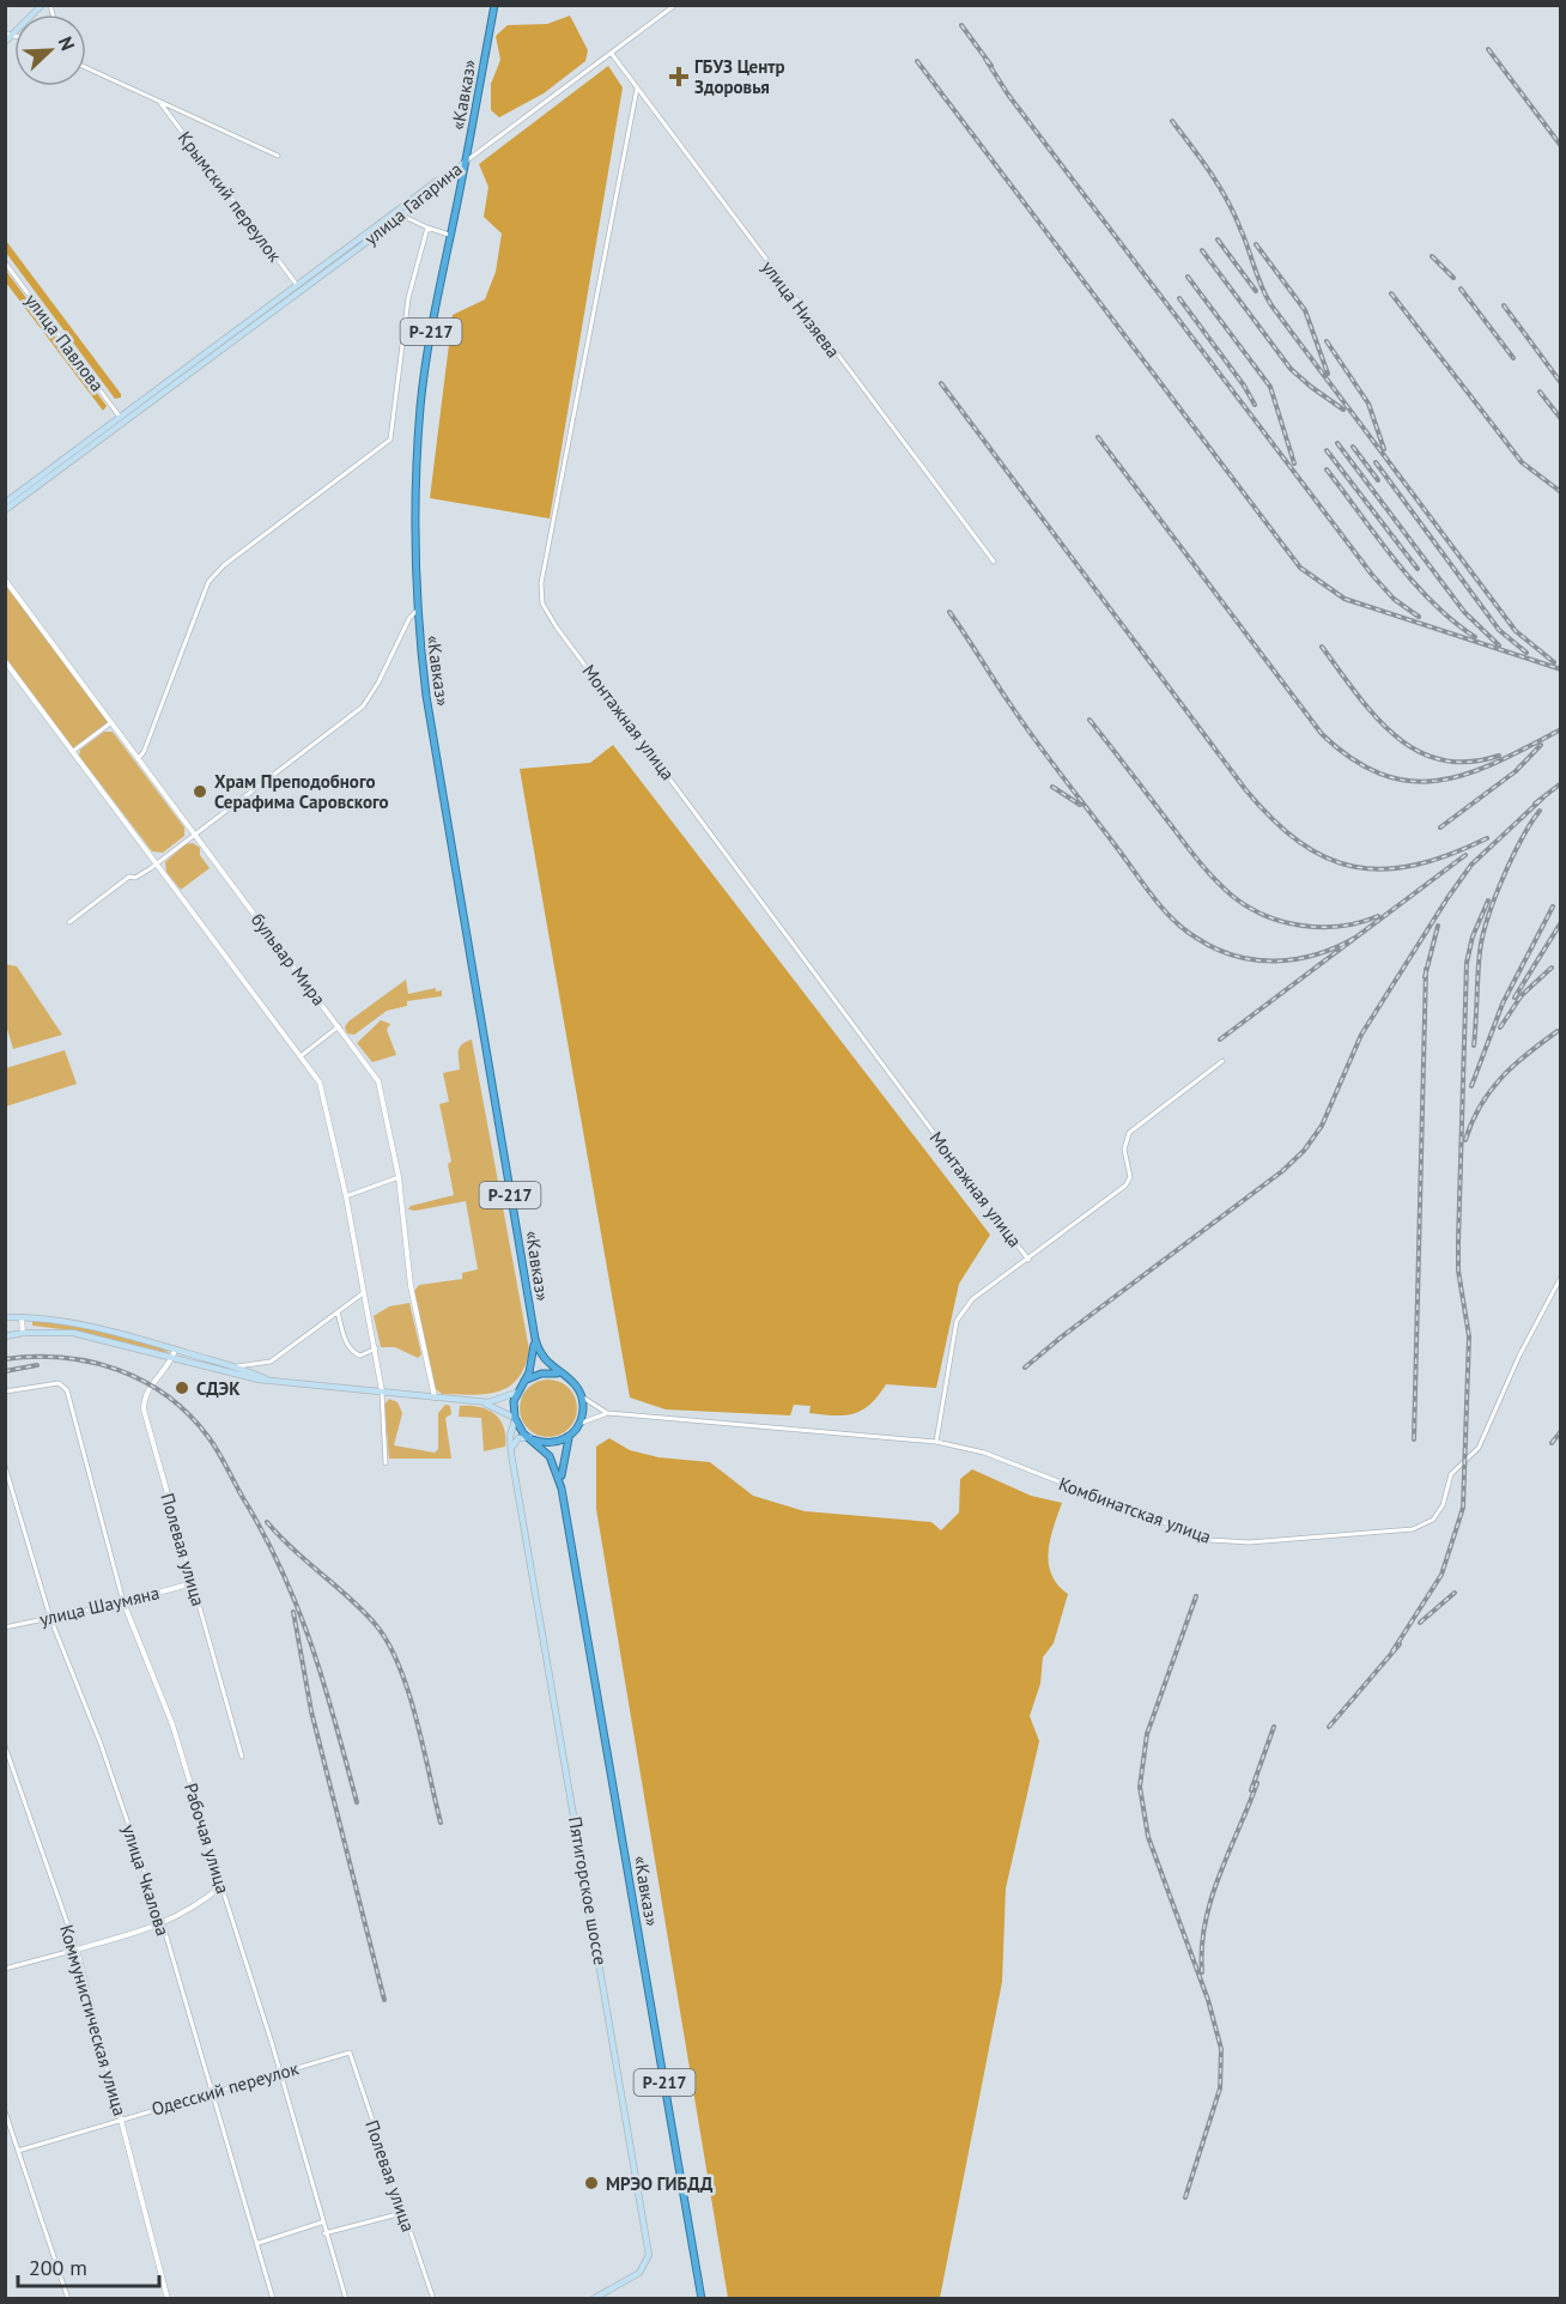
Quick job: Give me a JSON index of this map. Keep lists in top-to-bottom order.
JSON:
{
  "streets": {
    "highway": ["«Кавказ»", "Р-217"],
    "main road": ["улица Гагарина", "Пятигорское шоссе"],
    "street": [
      "Крымский переулок",
      "улица Низяева",
      "улица Павлова",
      "Монтажная улица",
      "бульвар Мира",
      "Комбинатская улица",
      "Полевая улица",
      "улица Шаумяна",
      "Рабочая улица",
      "улица Чкалова",
      "Коммунистическая улица",
      "Одесский переулок"
    ]
  },
  "crossings": [
    ["«Кавказ»", "улица Гагарина"],
    ["«Кавказ»", "Комбинатская улица"],
    ["«Кавказ»", "Пятигорское шоссе"],
    ["Крымский переулок", "улица Гагарина"],
    ["улица Гагарина", "улица Павлова"],
    ["улица Низяева", "Монтажная улица"],
    ["Комбинатская улица", "Пятигорское шоссе"],
    ["Полевая улица", "улица Шаумяна"],
    ["Полевая улица", "Одесский переулок"],
    ["улица Шаумяна", "Рабочая улица"],
    ["улица Шаумяна", "улица Чкалова"],
    ["Рабочая улица", "Одесский переулок"],
    ["улица Чкалова", "Одесский переулок"],
    ["Коммунистическая улица", "Одесский переулок"]
  ],
  "places": {
    "health": ["ГБУЗ Центр Здоровья"],
    "other": ["Храм Преподобного Серафима Саровского", "СДЭК", "МРЭО ГИБДД"]
  },
  "scale_bar": "200 m",
  "north": "top right"
}
